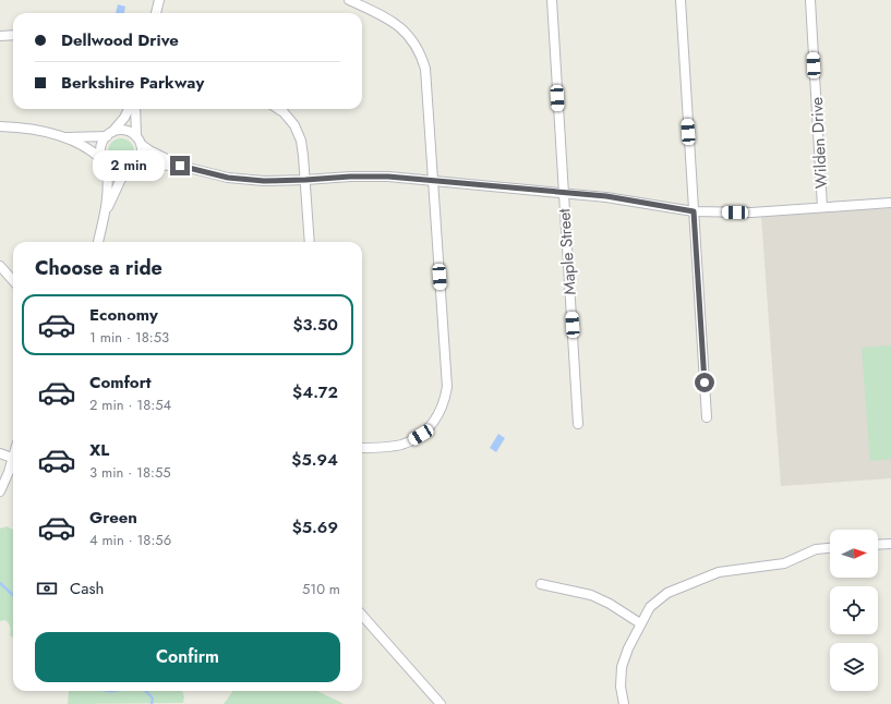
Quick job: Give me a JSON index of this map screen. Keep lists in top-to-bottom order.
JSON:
{
  "streets": {
    "street": ["Wilden Drive", "Maple Street"]
  },
  "north": "right",
  "page": {
    "banner": ["Dellwood Drive", "Berkshire Parkway"],
    "bubble": "2 min",
    "heading": "Choose a ride",
    "list": [
      {
        "name": "Economy",
        "note": "1 min · 18:53",
        "value": "$3.50"
      },
      {
        "name": "Comfort",
        "note": "2 min · 18:54",
        "value": "$4.72"
      },
      {
        "name": "XL",
        "note": "3 min · 18:55",
        "value": "$5.94"
      },
      {
        "name": "Green",
        "note": "4 min · 18:56",
        "value": "$5.69"
      }
    ],
    "pay": ["Cash", "510 m"],
    "buttons": "Confirm"
  }
}
